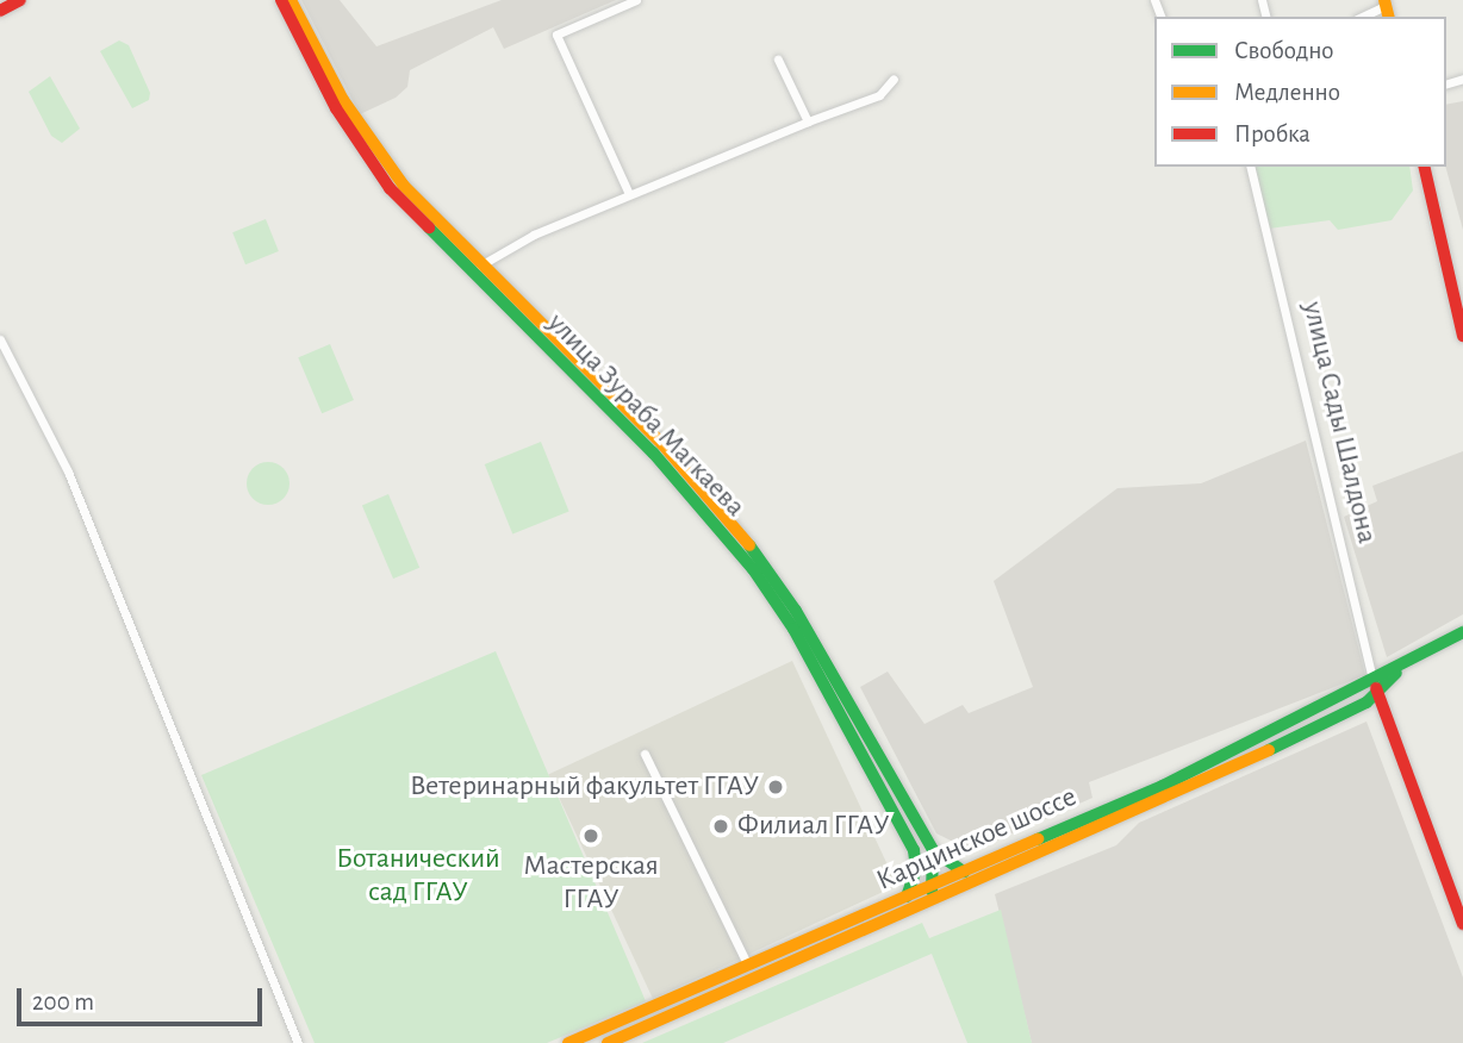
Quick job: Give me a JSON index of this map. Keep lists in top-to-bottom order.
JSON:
{
  "streets": {
    "main road": ["улица Зураба Магкаева", "улица Сады Шалдона", "Карцинское шоссе"]
  },
  "crossings": [
    ["улица Зураба Магкаева", "Карцинское шоссе"],
    ["улица Сады Шалдона", "Карцинское шоссе"]
  ],
  "parks": ["Ботанический сад ГГАУ"],
  "places": ["Ветеринарный факультет ГГАУ", "Филиал ГГАУ", "Мастерская ГГАУ"],
  "legend": ["Свободно", "Медленно", "Пробка"],
  "scale_bar": "200 m"
}
